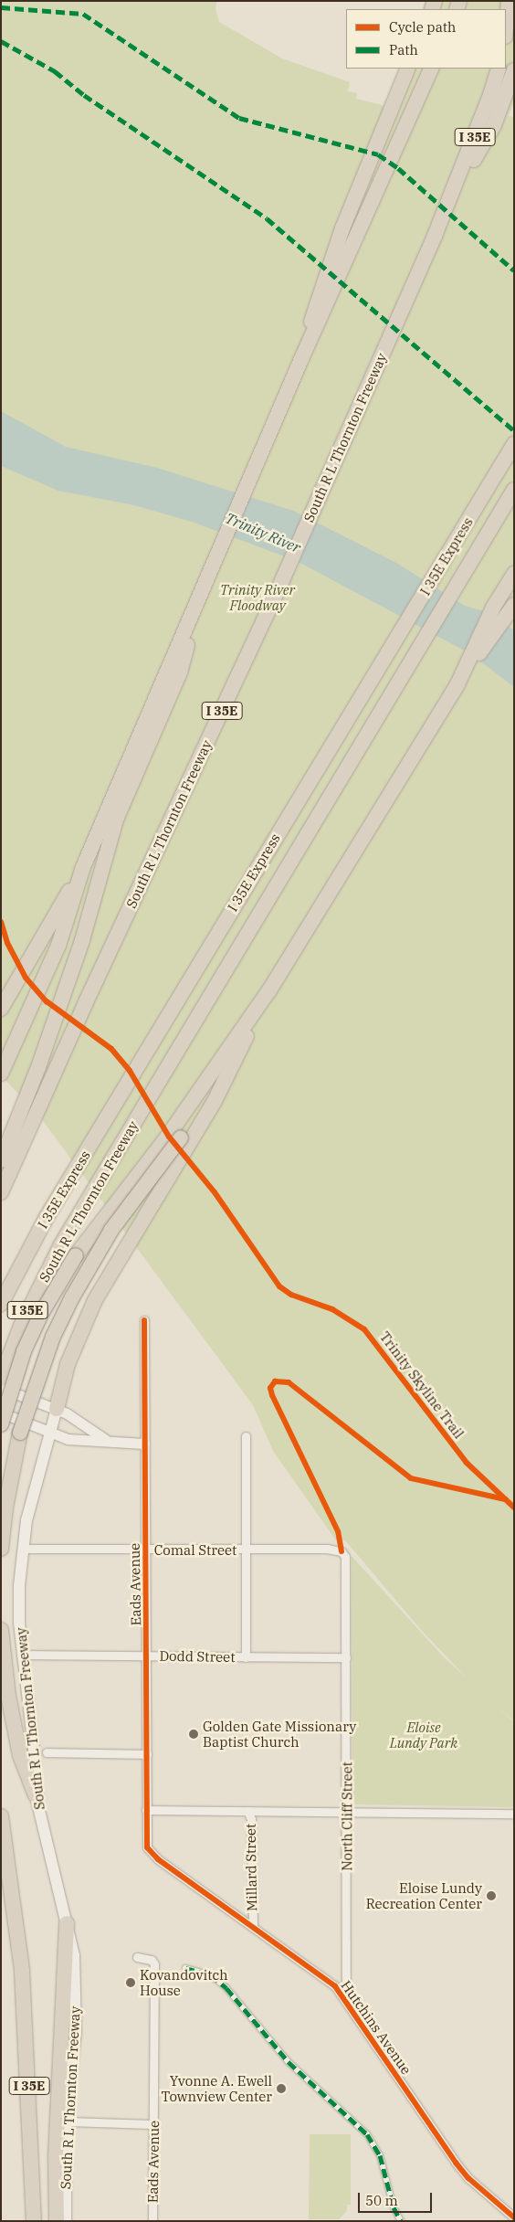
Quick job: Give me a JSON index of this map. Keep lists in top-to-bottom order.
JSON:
{
  "streets": {
    "highway": ["I 35E", "South R L Thornton Freeway", "I 35E Express"],
    "street": [
      "Comal Street",
      "Eads Avenue",
      "Dodd Street",
      "North Cliff Street",
      "Millard Street",
      "Hutchins Avenue"
    ],
    "cycle path": ["Trinity Skyline Trail"]
  },
  "crossings": [
    ["I 35E", "South R L Thornton Freeway"],
    ["South R L Thornton Freeway", "Comal Street"],
    ["South R L Thornton Freeway", "Dodd Street"],
    ["Comal Street", "Eads Avenue"],
    ["Comal Street", "North Cliff Street"],
    ["Eads Avenue", "Dodd Street"],
    ["Eads Avenue", "Hutchins Avenue"],
    ["Dodd Street", "North Cliff Street"],
    ["North Cliff Street", "Hutchins Avenue"],
    ["Millard Street", "Hutchins Avenue"]
  ],
  "water": ["Trinity River"],
  "parks": ["Trinity River Floodway", "Eloise Lundy Park"],
  "places": [
    "Golden Gate Missionary Baptist Church",
    "Eloise Lundy Recreation Center",
    "Kovandovitch House",
    "Yvonne A. Ewell Townview Center"
  ],
  "legend": ["Cycle path", "Path"],
  "scale_bar": "50 m"
}
